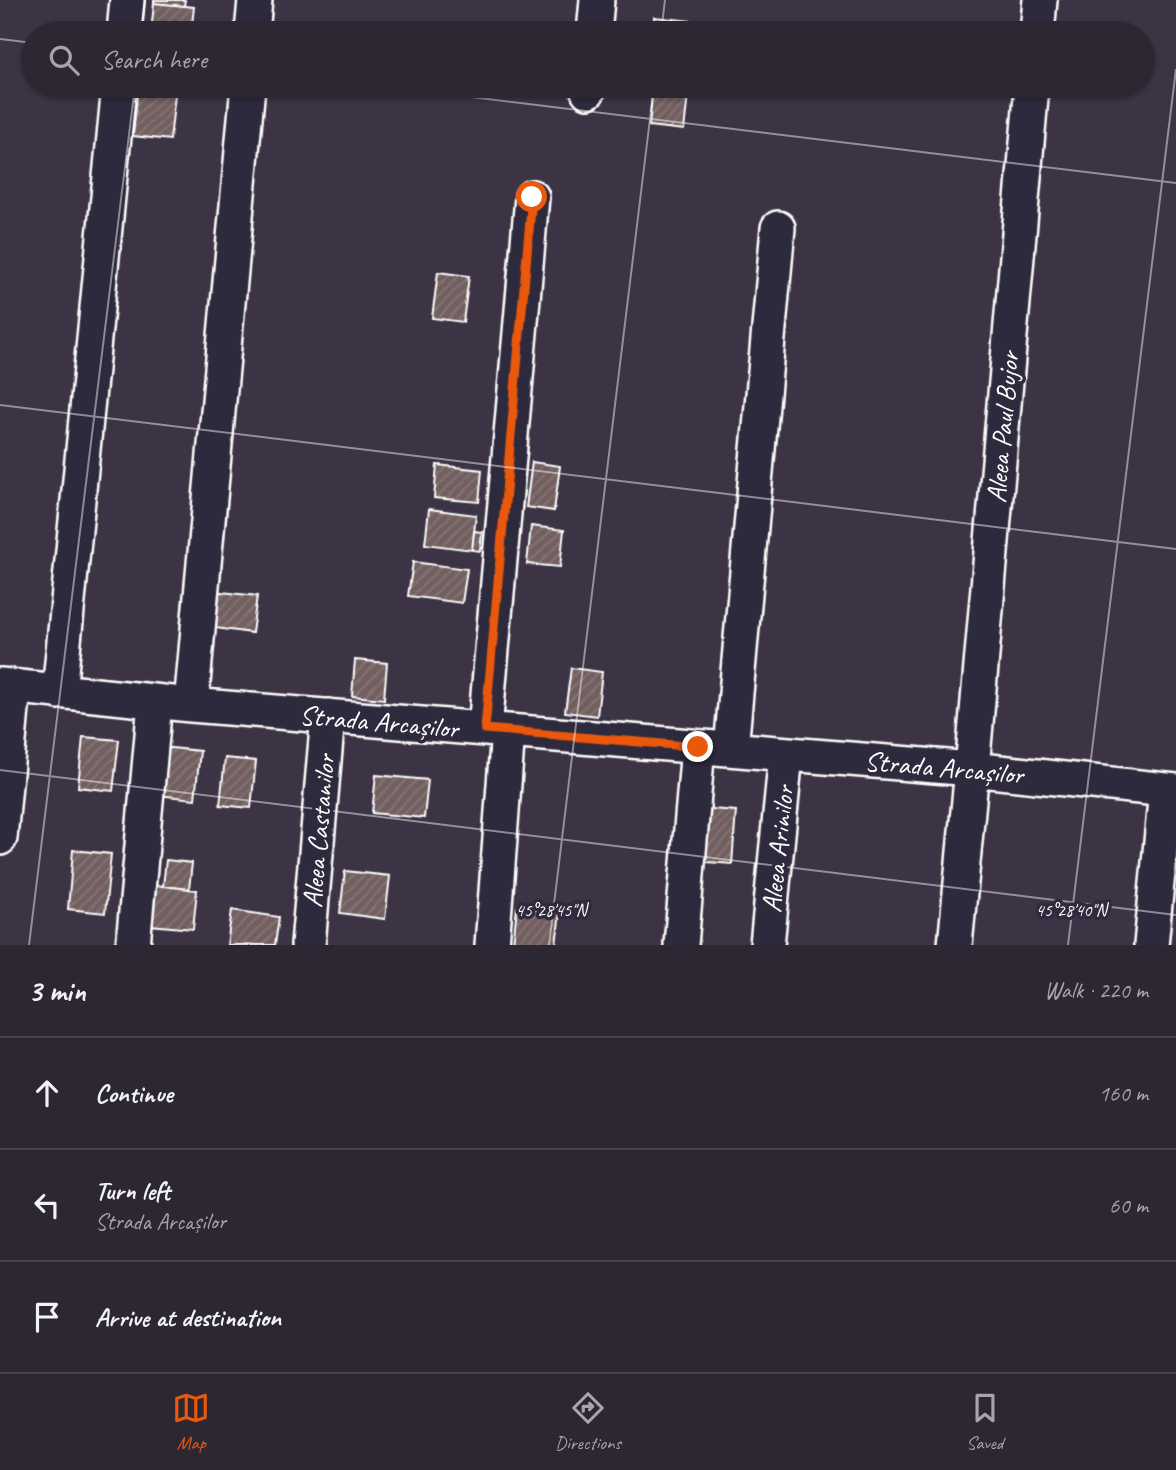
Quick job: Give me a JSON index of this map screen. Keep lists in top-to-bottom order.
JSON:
{
  "streets": {
    "street": [
      "Aleea Paul Bujor",
      "Strada Arcașilor",
      "Aleea Castanilor",
      "Aleea Arinilor"
    ]
  },
  "crossings": [
    ["Aleea Paul Bujor", "Strada Arcașilor"],
    ["Strada Arcașilor", "Aleea Castanilor"],
    ["Strada Arcașilor", "Aleea Arinilor"]
  ],
  "page": {
    "search": "Search here",
    "heading": ["3 min", "Walk · 220 m"],
    "list": [
      ["Continue", "160 m"],
      ["Turn left", "Strada Arcașilor", "60 m"],
      "Arrive at destination"
    ],
    "nav": ["Map", "Directions", "Saved"]
  },
  "coordinates": ["45°28'45\"N", "45°28'40\"N"]
}
